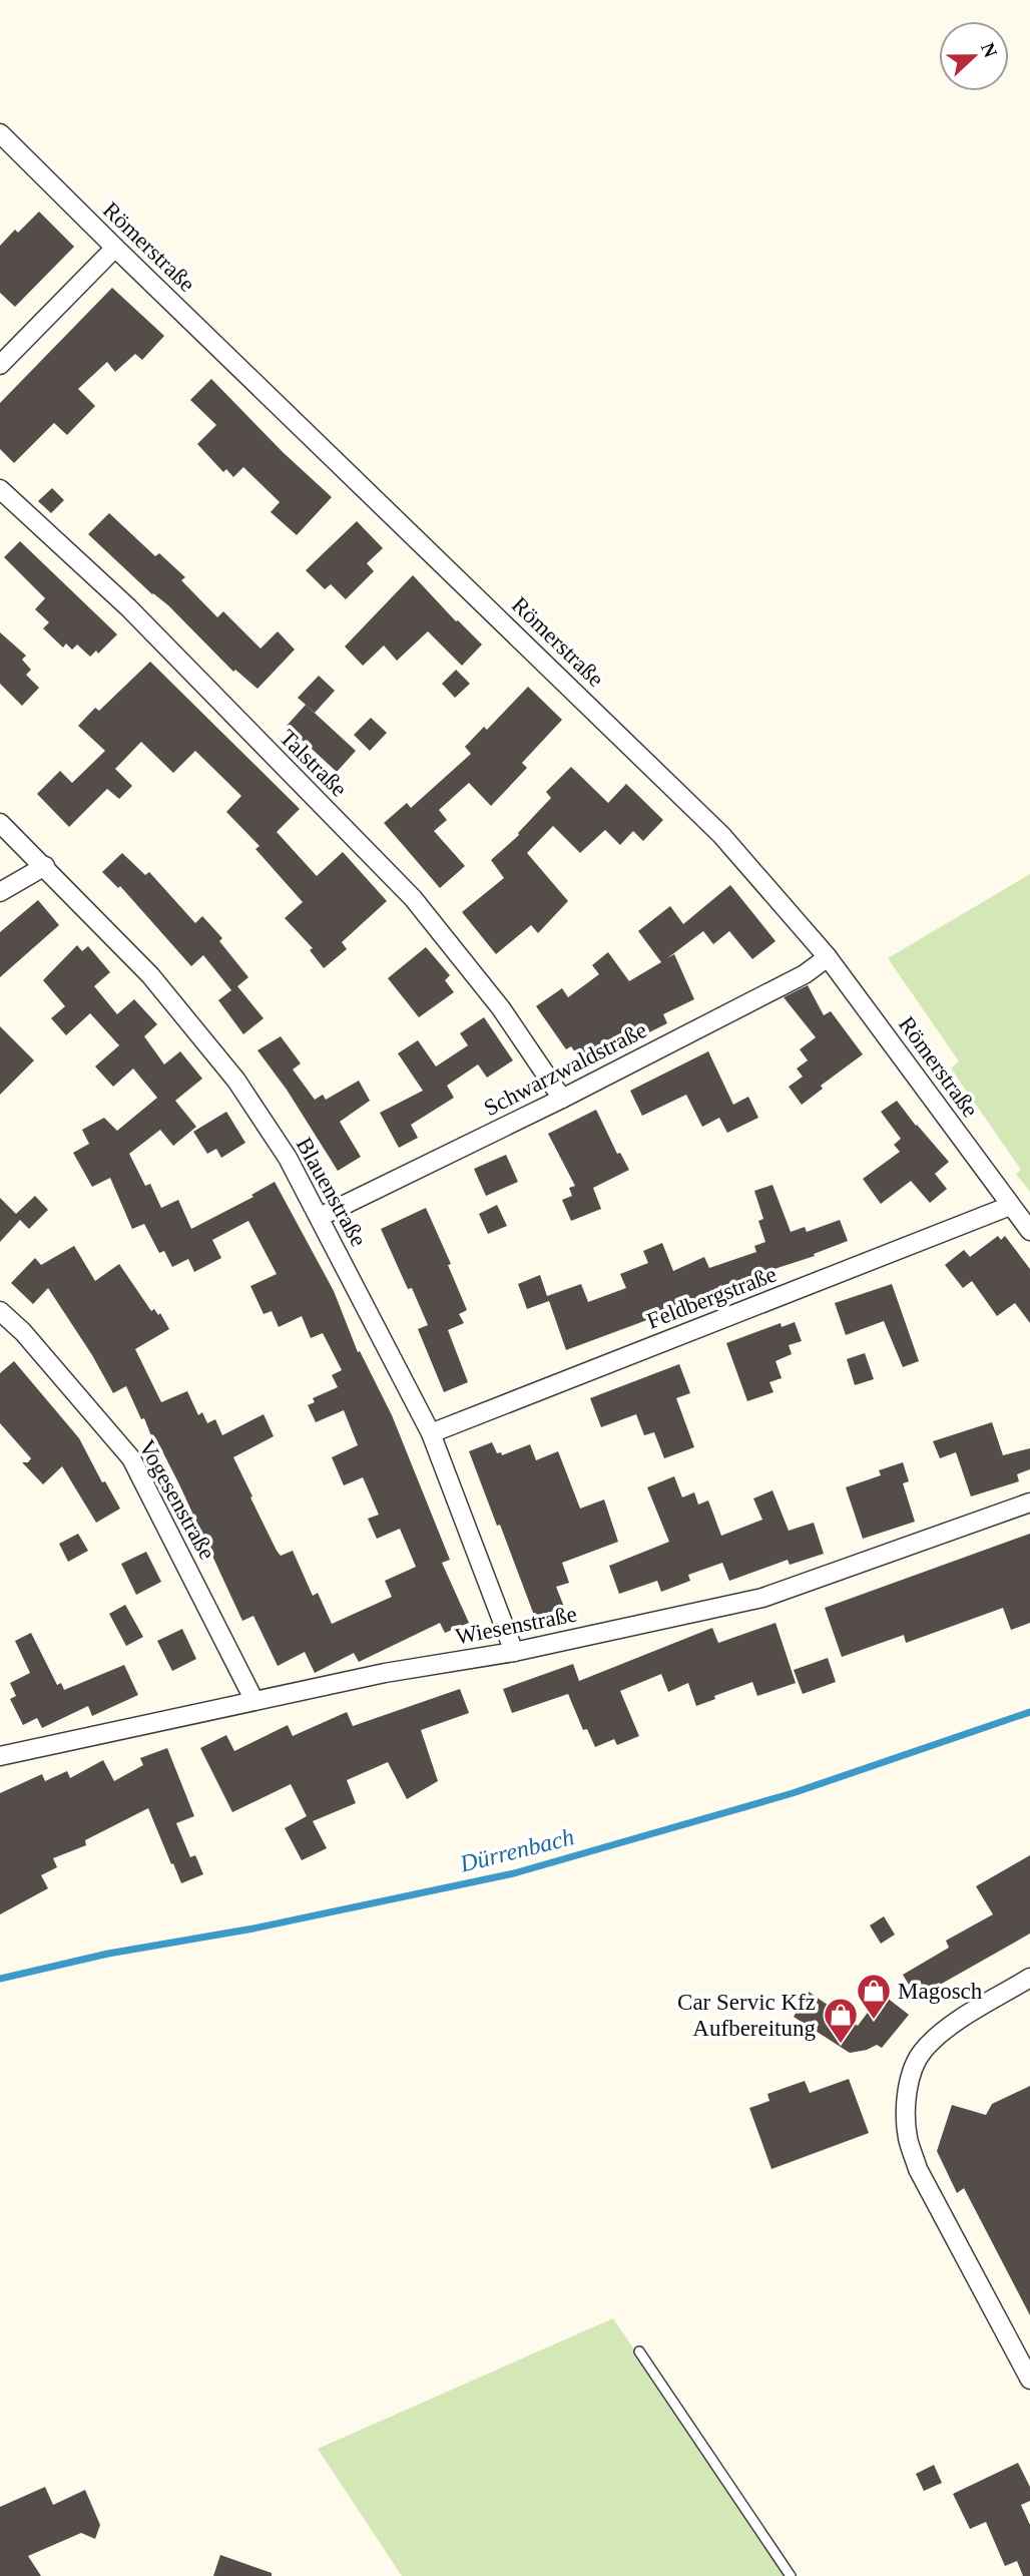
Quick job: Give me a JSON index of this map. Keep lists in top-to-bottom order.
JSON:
{
  "streets": {
    "street": [
      "Römerstraße",
      "Talstraße",
      "Schwarzwaldstraße",
      "Blauenstraße",
      "Feldbergstraße",
      "Vogesenstraße",
      "Wiesenstraße"
    ]
  },
  "crossings": [
    ["Römerstraße", "Schwarzwaldstraße"],
    ["Römerstraße", "Feldbergstraße"],
    ["Talstraße", "Schwarzwaldstraße"],
    ["Schwarzwaldstraße", "Blauenstraße"],
    ["Blauenstraße", "Feldbergstraße"],
    ["Blauenstraße", "Wiesenstraße"],
    ["Vogesenstraße", "Wiesenstraße"]
  ],
  "water": ["Dürrenbach"],
  "places": {
    "shop": ["Magosch", "Car Servic Kfz Aufbereitung"]
  },
  "north": "right"
}
